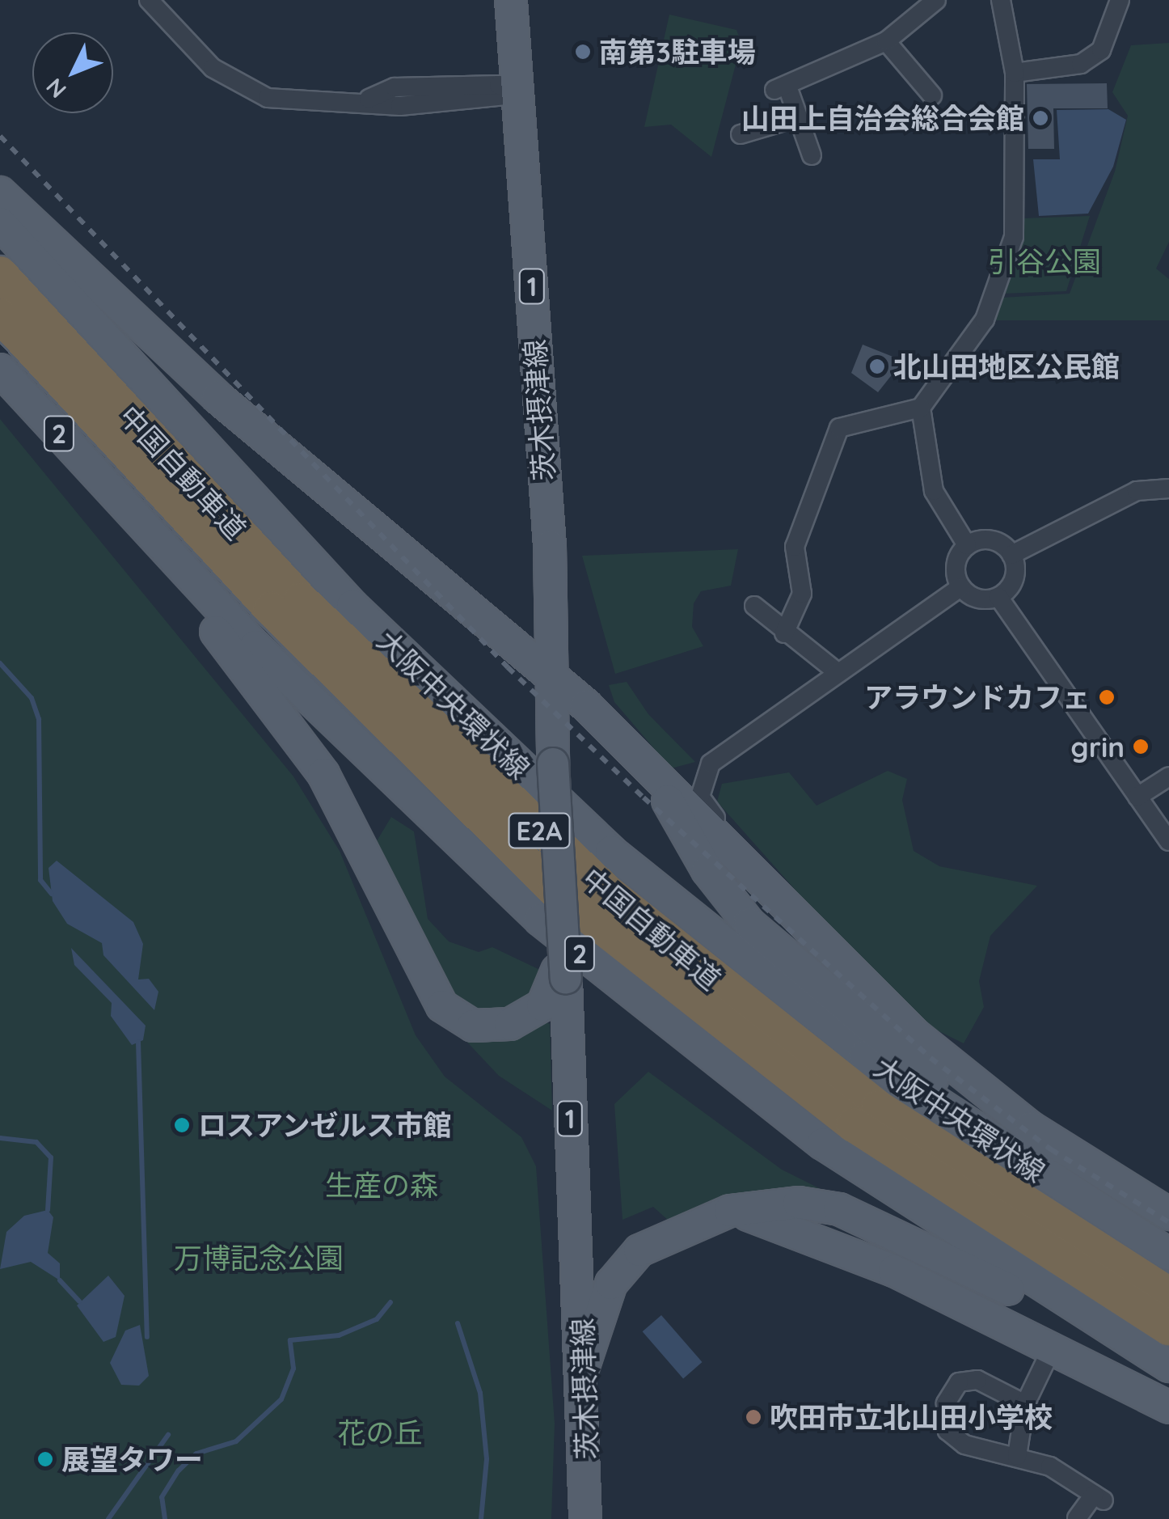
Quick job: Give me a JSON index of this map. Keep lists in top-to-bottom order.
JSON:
{
  "streets": {
    "highway": ["中国自動車道", "E2A"],
    "main road": [
      "1",
      "茨木摂津線",
      "2",
      "大阪中央環状線"
    ]
  },
  "crossings": [
    ["2", "中国自動車道"]
  ],
  "parks": [
    "引谷公園",
    "生産の森",
    "万博記念公園",
    "花の丘"
  ],
  "places": [
    "南第3駐車場",
    "山田上自治会総合会館",
    "北山田地区公民館",
    "アラウンドカフェ",
    "grin",
    "ロスアンゼルス市館",
    "吹田市立北山田小学校",
    "展望タワー"
  ],
  "north": "bottom left"
}
